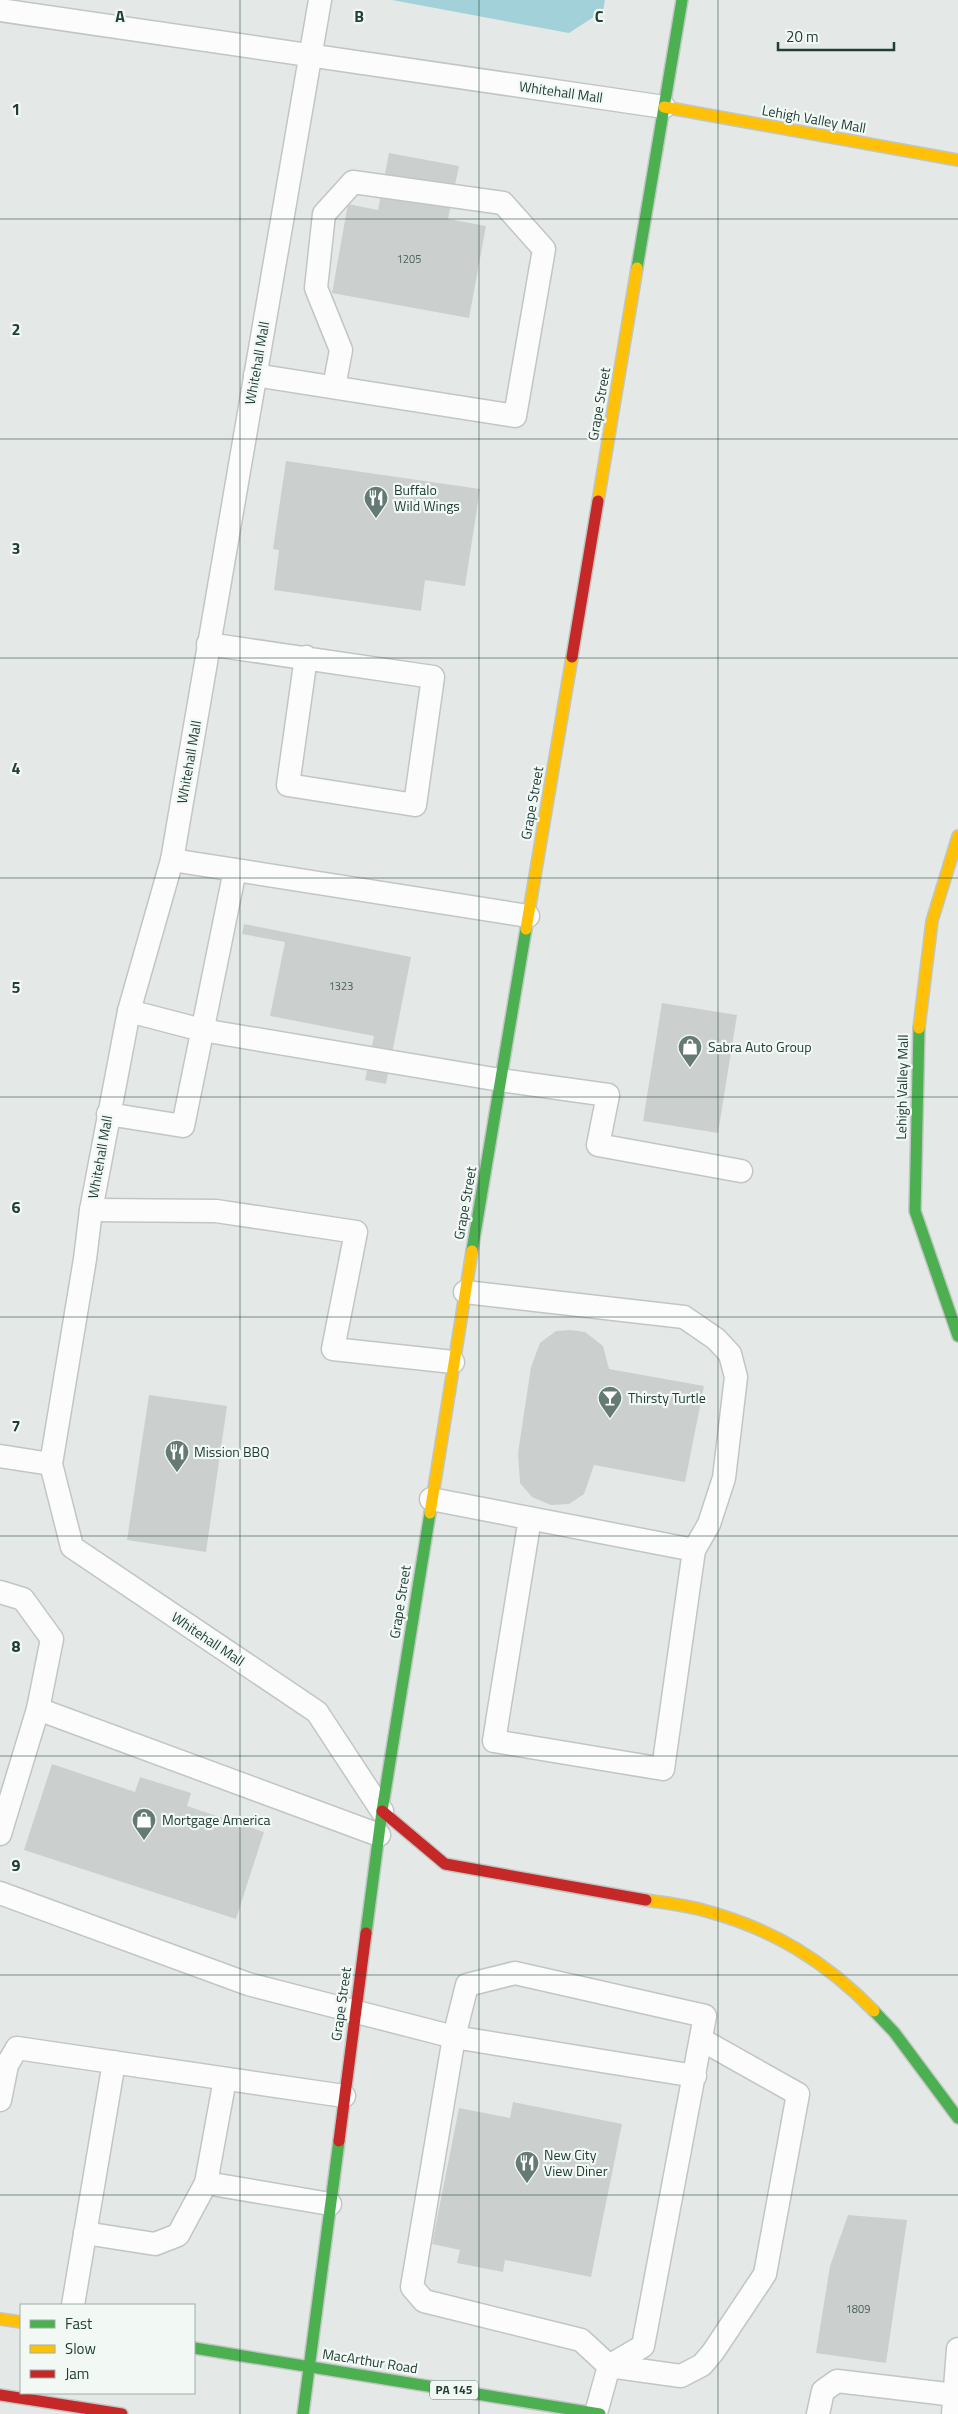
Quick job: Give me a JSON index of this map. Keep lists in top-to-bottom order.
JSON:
{
  "streets": {
    "main road": [
      "Lehigh Valley Mall",
      "Grape Street",
      "MacArthur Road",
      "PA 145"
    ],
    "lane": ["Whitehall Mall"]
  },
  "crossings": [
    ["Whitehall Mall", "Lehigh Valley Mall"],
    ["Whitehall Mall", "Grape Street"],
    ["Lehigh Valley Mall", "Grape Street"],
    ["Grape Street", "MacArthur Road"]
  ],
  "places": {
    "restaurant": ["Buffalo Wild Wings", "Mission BBQ", "New City View Diner"],
    "shop": ["Sabra Auto Group", "Mortgage America"],
    "bar": ["Thirsty Turtle"]
  },
  "house_numbers": ["1205", "1323", "1809"],
  "legend": ["Fast", "Slow", "Jam"],
  "scale_bar": "20 m",
  "grid": {
    "columns": ["A", "B", "C"],
    "rows": [
      "1",
      "2",
      "3",
      "4",
      "5",
      "6",
      "7",
      "8",
      "9"
    ]
  }
}
